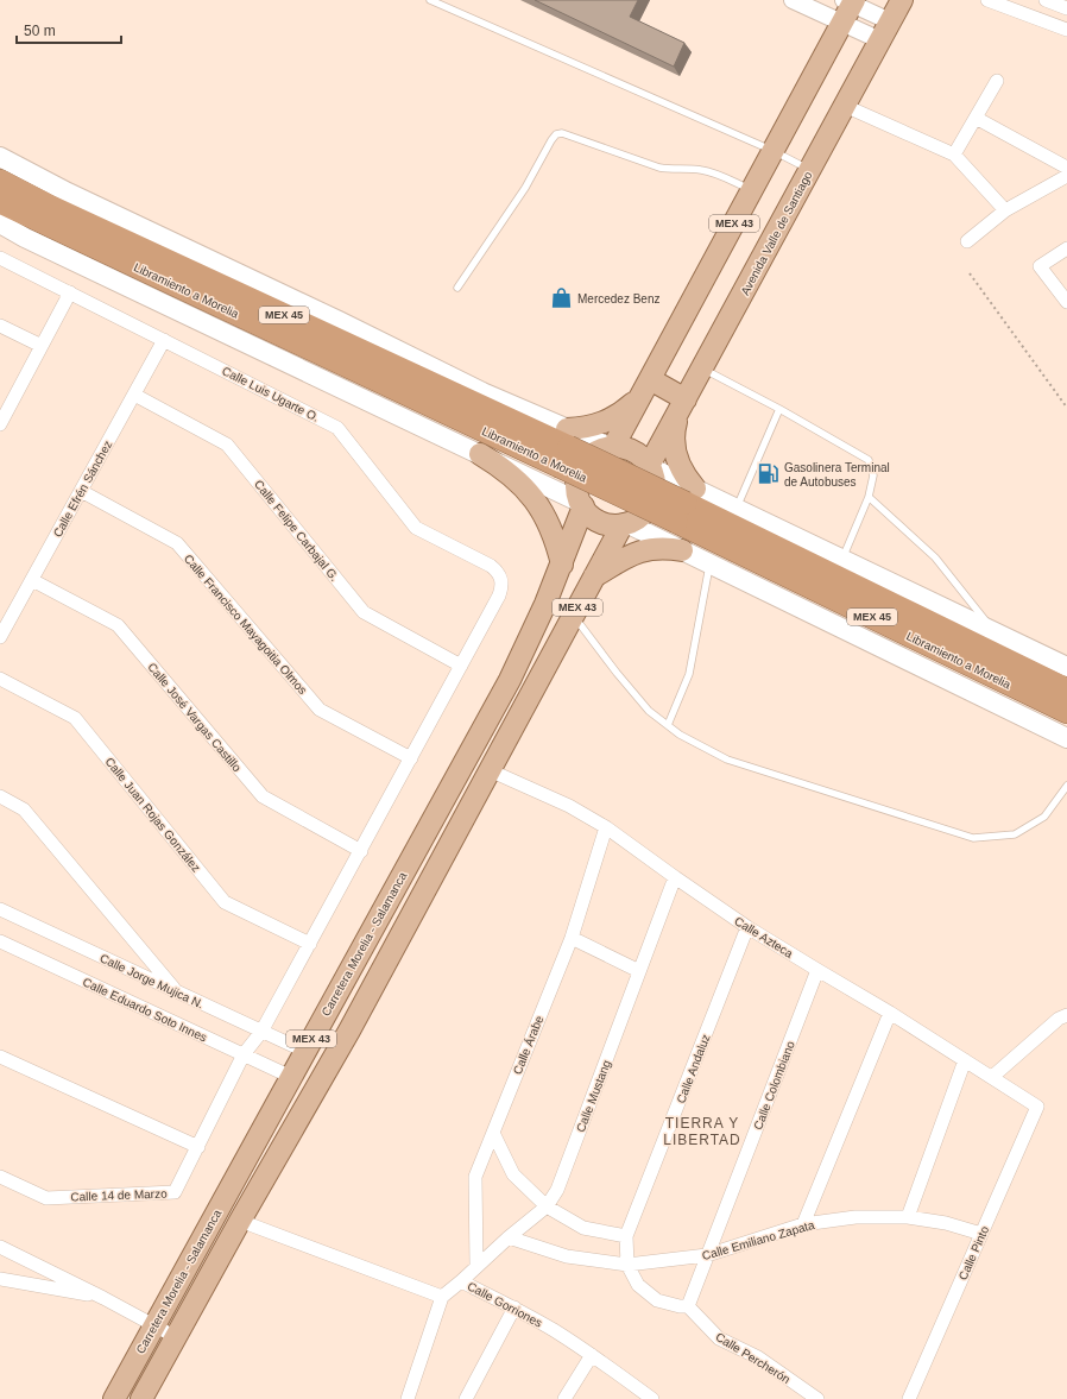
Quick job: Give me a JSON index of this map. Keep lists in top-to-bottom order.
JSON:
{
  "streets": {
    "highway": ["Libramiento a Morelia", "MEX 45"],
    "main road": ["MEX 43", "Avenida Valle de Santiago", "Carretera Morelia - Salamanca"],
    "street": [
      "Calle Luis Ugarte O.",
      "Calle Efrén Sánchez",
      "Calle Felipe Carbajal G.",
      "Calle Francisco Mayagoitia Olmos",
      "Calle José Vargas Castillo",
      "Calle Juan Rojas González",
      "Calle Azteca",
      "Calle Jorge Mujica N.",
      "Calle Eduardo Soto Innes",
      "Calle Árabe",
      "Calle Andaluz",
      "Calle Colombiano",
      "Calle Mustang",
      "Calle 14 de Marzo",
      "Calle Emiliano Zapata",
      "Calle Pinto",
      "Calle Gorriones",
      "Calle Percherón"
    ]
  },
  "crossings": [
    ["MEX 43", "Avenida Valle de Santiago"],
    ["MEX 43", "Carretera Morelia - Salamanca"],
    ["Avenida Valle de Santiago", "Carretera Morelia - Salamanca"],
    ["Calle Luis Ugarte O.", "Calle Efrén Sánchez"],
    ["Calle Luis Ugarte O.", "Calle 14 de Marzo"],
    ["Calle Efrén Sánchez", "Calle Felipe Carbajal G."],
    ["Calle Efrén Sánchez", "Calle Francisco Mayagoitia Olmos"],
    ["Calle Efrén Sánchez", "Calle José Vargas Castillo"],
    ["Calle Felipe Carbajal G.", "Calle 14 de Marzo"],
    ["Calle Francisco Mayagoitia Olmos", "Calle 14 de Marzo"],
    ["Calle José Vargas Castillo", "Calle 14 de Marzo"],
    ["Calle Juan Rojas González", "Calle 14 de Marzo"],
    ["Calle Azteca", "Carretera Morelia - Salamanca"],
    ["Calle Azteca", "Calle Árabe"],
    ["Calle Azteca", "Calle Andaluz"],
    ["Calle Azteca", "Calle Colombiano"],
    ["Calle Azteca", "Calle Mustang"],
    ["Calle Azteca", "Calle Pinto"],
    ["Carretera Morelia - Salamanca", "Calle Jorge Mujica N."],
    ["Carretera Morelia - Salamanca", "Calle Eduardo Soto Innes"],
    ["Calle Jorge Mujica N.", "Calle 14 de Marzo"],
    ["Calle Eduardo Soto Innes", "Calle 14 de Marzo"],
    ["Calle Árabe", "Calle Mustang"],
    ["Calle Colombiano", "Calle Emiliano Zapata"],
    ["Calle Colombiano", "Calle Percherón"],
    ["Calle Mustang", "Calle Emiliano Zapata"],
    ["Calle Mustang", "Calle Gorriones"],
    ["Calle Emiliano Zapata", "Calle Pinto"]
  ],
  "districts": ["TIERRA Y LIBERTAD"],
  "places": {
    "shop": ["Mercedez Benz"],
    "fuel station": ["Gasolinera Terminal de Autobuses"]
  },
  "scale_bar": "50 m"
}
